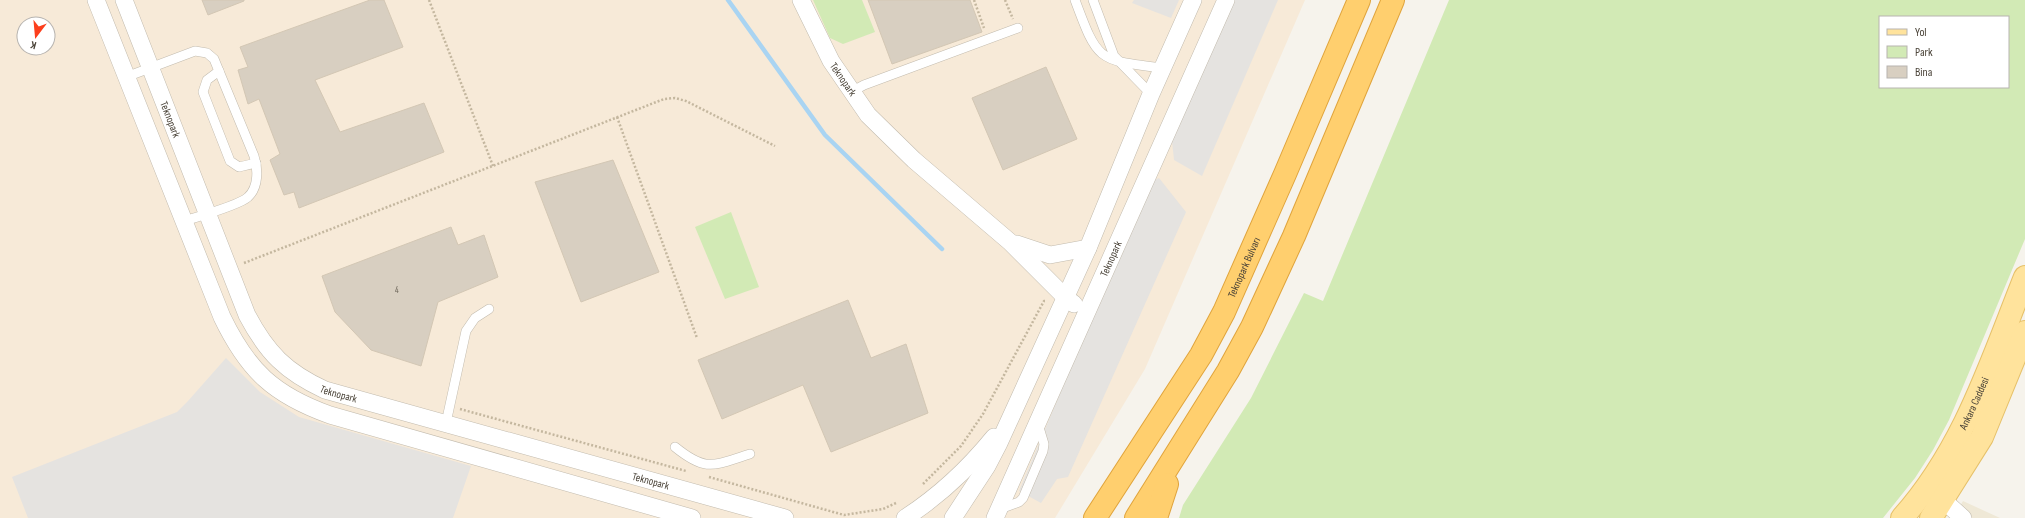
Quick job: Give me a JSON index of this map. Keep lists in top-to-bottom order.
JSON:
{
  "streets": {
    "highway": ["Teknopark Bulvarı"],
    "main road": ["Ankara Caddesi"],
    "street": ["Teknopark"]
  },
  "house_numbers": ["4"],
  "legend": ["Yol", "Park", "Bina"],
  "north": "bottom"
}
